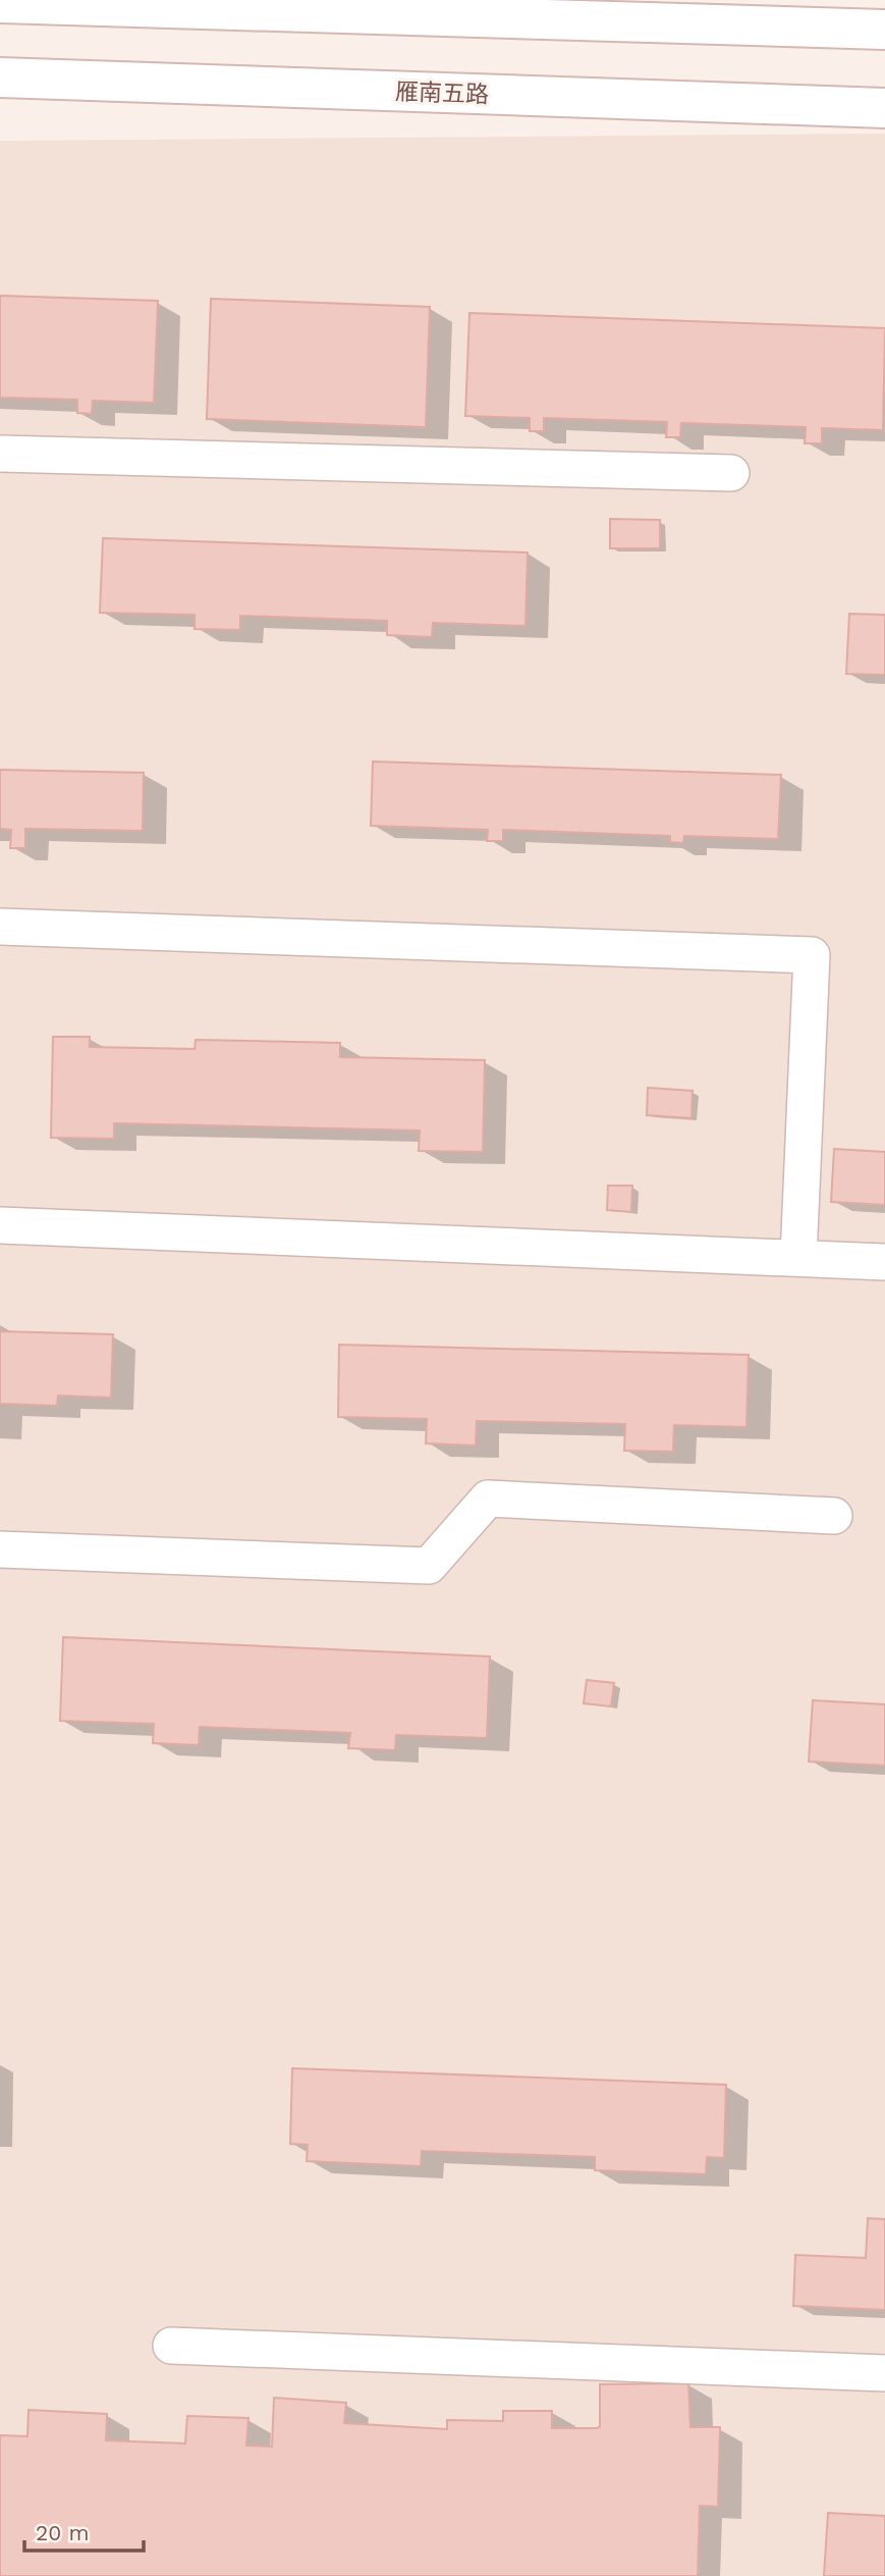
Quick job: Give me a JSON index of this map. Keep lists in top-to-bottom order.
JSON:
{
  "streets": {
    "main road": ["雁南五路"]
  },
  "scale_bar": "20 m"
}
